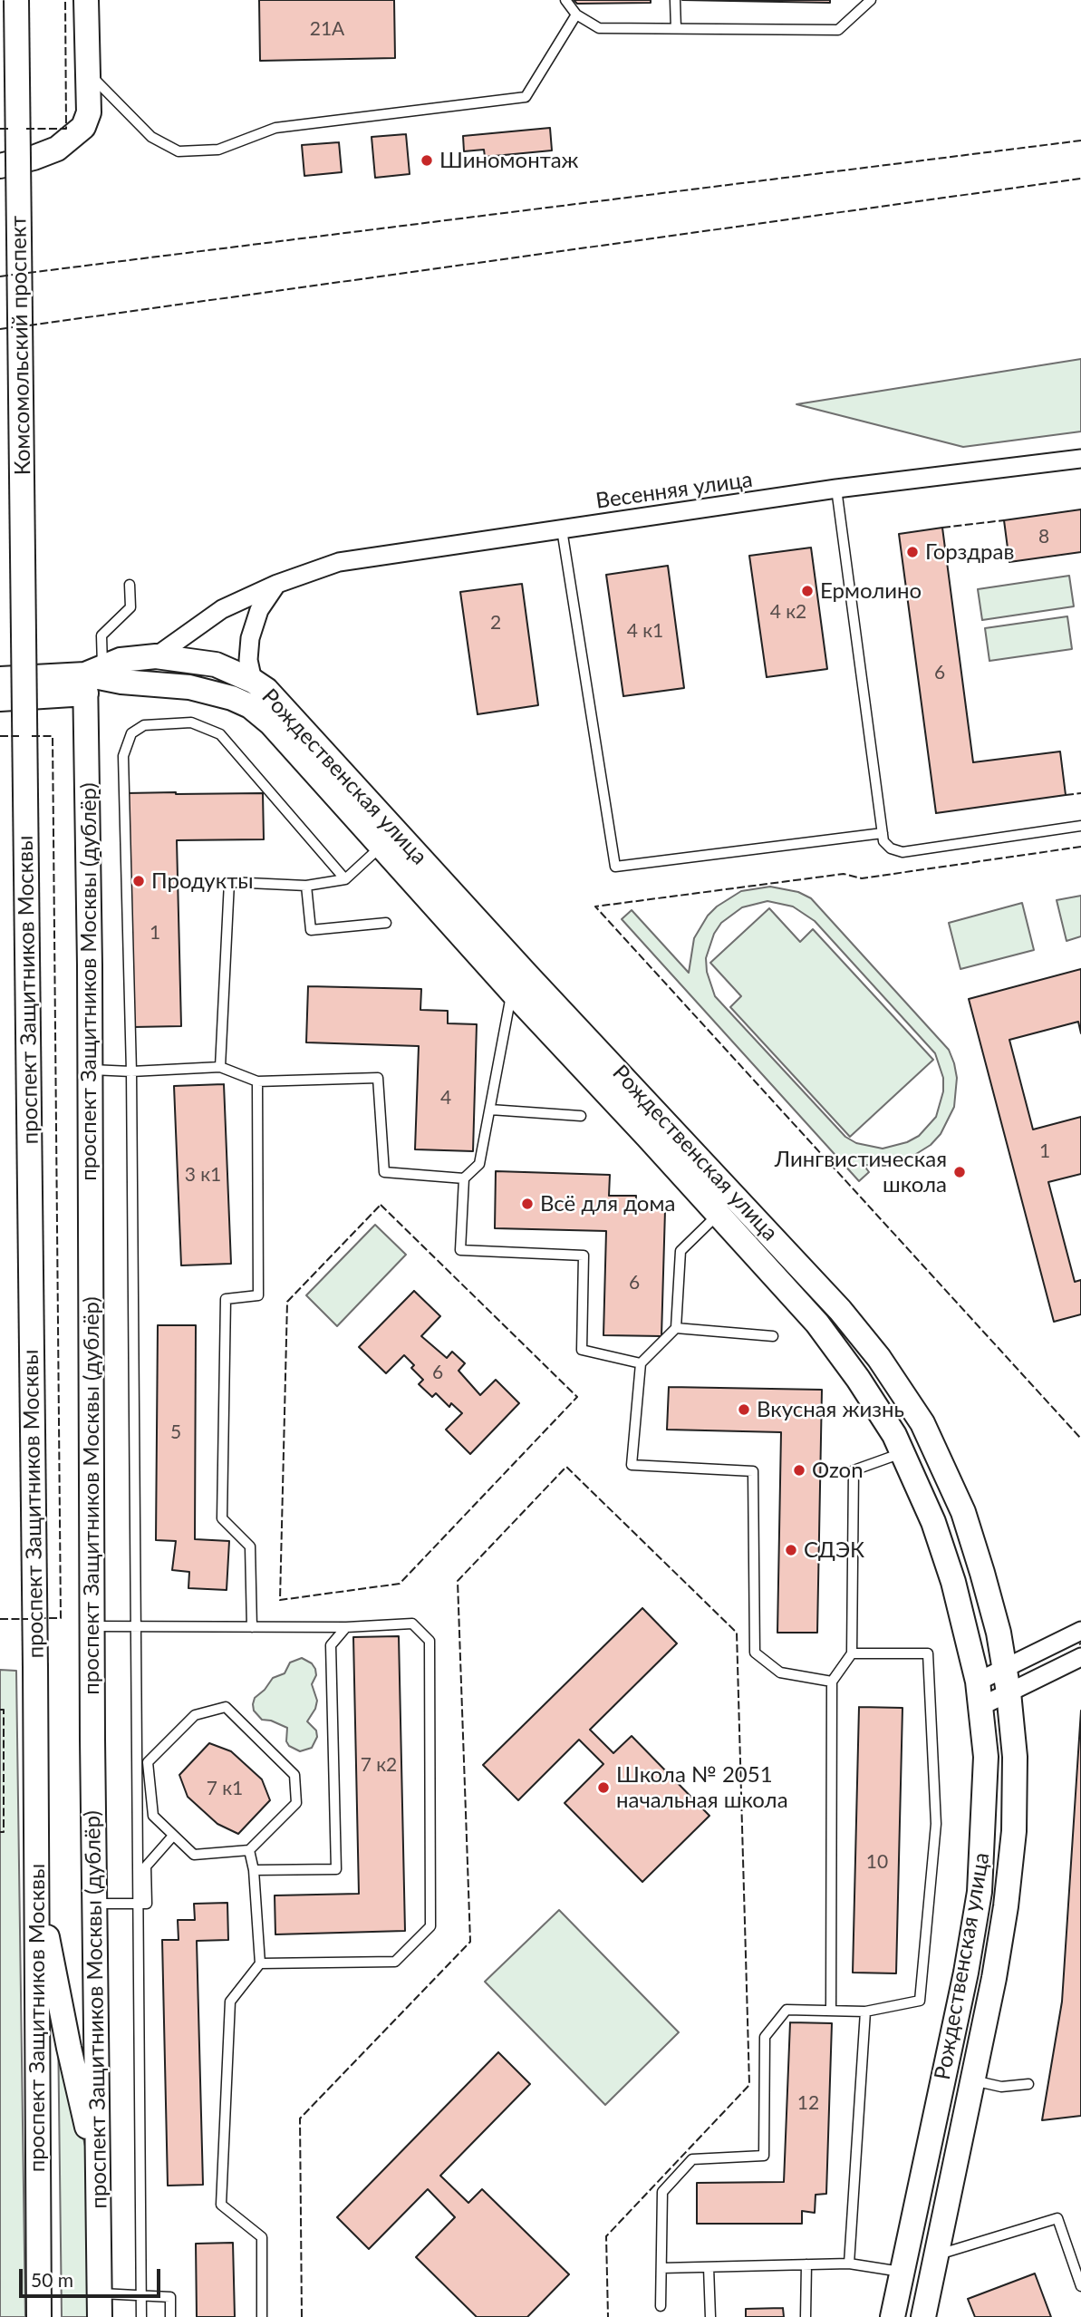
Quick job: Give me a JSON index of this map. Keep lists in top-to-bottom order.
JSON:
{
  "streets": {
    "street": [
      "Комсомольский проспект",
      "Весенняя улица",
      "Рождественская улица",
      "проспект Защитников Москвы (дублёр)",
      "проспект Защитников Москвы"
    ]
  },
  "crossings": [
    ["Комсомольский проспект", "проспект Защитников Москвы"],
    ["Весенняя улица", "Рождественская улица"],
    ["Рождественская улица", "проспект Защитников Москвы (дублёр)"]
  ],
  "places": [
    "Шиномонтаж",
    "Горздрав",
    "Ермолино",
    "Продукты",
    "Лингвистическая школа",
    "Всё для дома",
    "Вкусная жизнь",
    "Ozon",
    "СДЭК",
    "Школа № 2051 начальная школа"
  ],
  "house_numbers": [
    "21А",
    "8",
    "4 к2",
    "2",
    "4 к1",
    "6",
    "1",
    "4",
    "1",
    "3 к1",
    "6",
    "6",
    "5",
    "7 к2",
    "7 к1",
    "10",
    "12"
  ],
  "scale_bar": "50 m"
}
